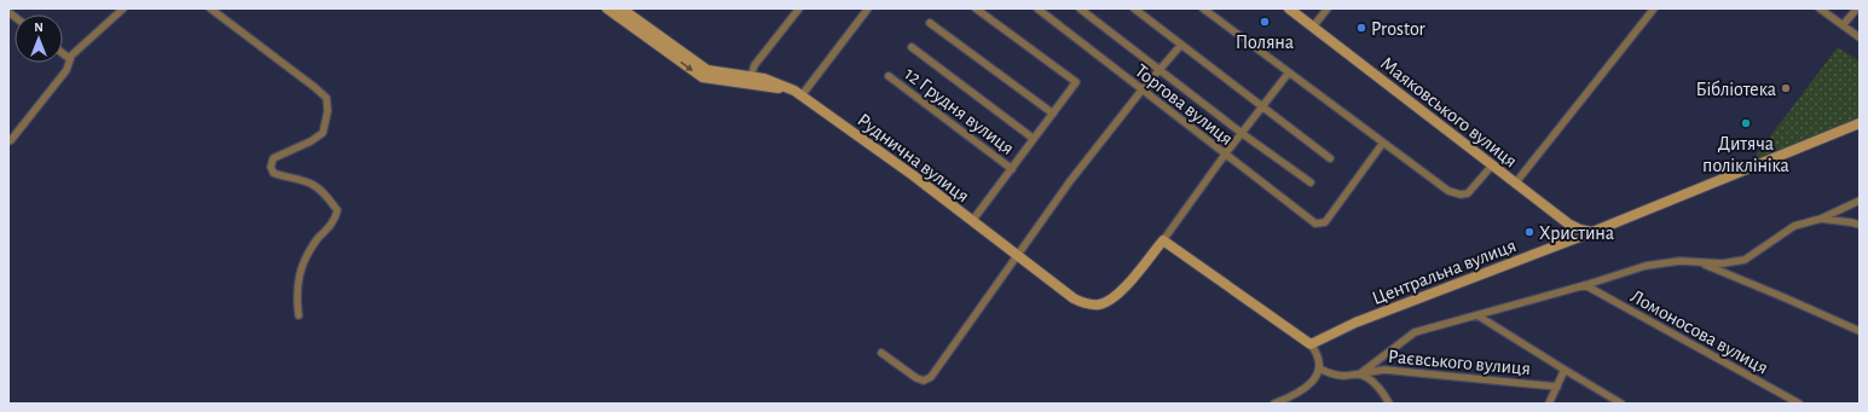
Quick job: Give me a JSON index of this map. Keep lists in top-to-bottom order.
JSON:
{
  "streets": {
    "main road": ["Маяковського вулиця", "Руднична вулиця", "Центральна вулиця"],
    "street": [
      "Торгова вулиця",
      "12 Грудня вулиця",
      "Ломоносова вулиця",
      "Раєвського вулиця"
    ]
  },
  "crossings": [
    ["Торгова вулиця", "Руднична вулиця"],
    ["12 Грудня вулиця", "Руднична вулиця"],
    ["Маяковського вулиця", "Центральна вулиця"]
  ],
  "places": [
    "Поляна",
    "Prostor",
    "Бібліотека",
    "Дитяча поліклініка",
    "Христина"
  ],
  "north": "top"
}
